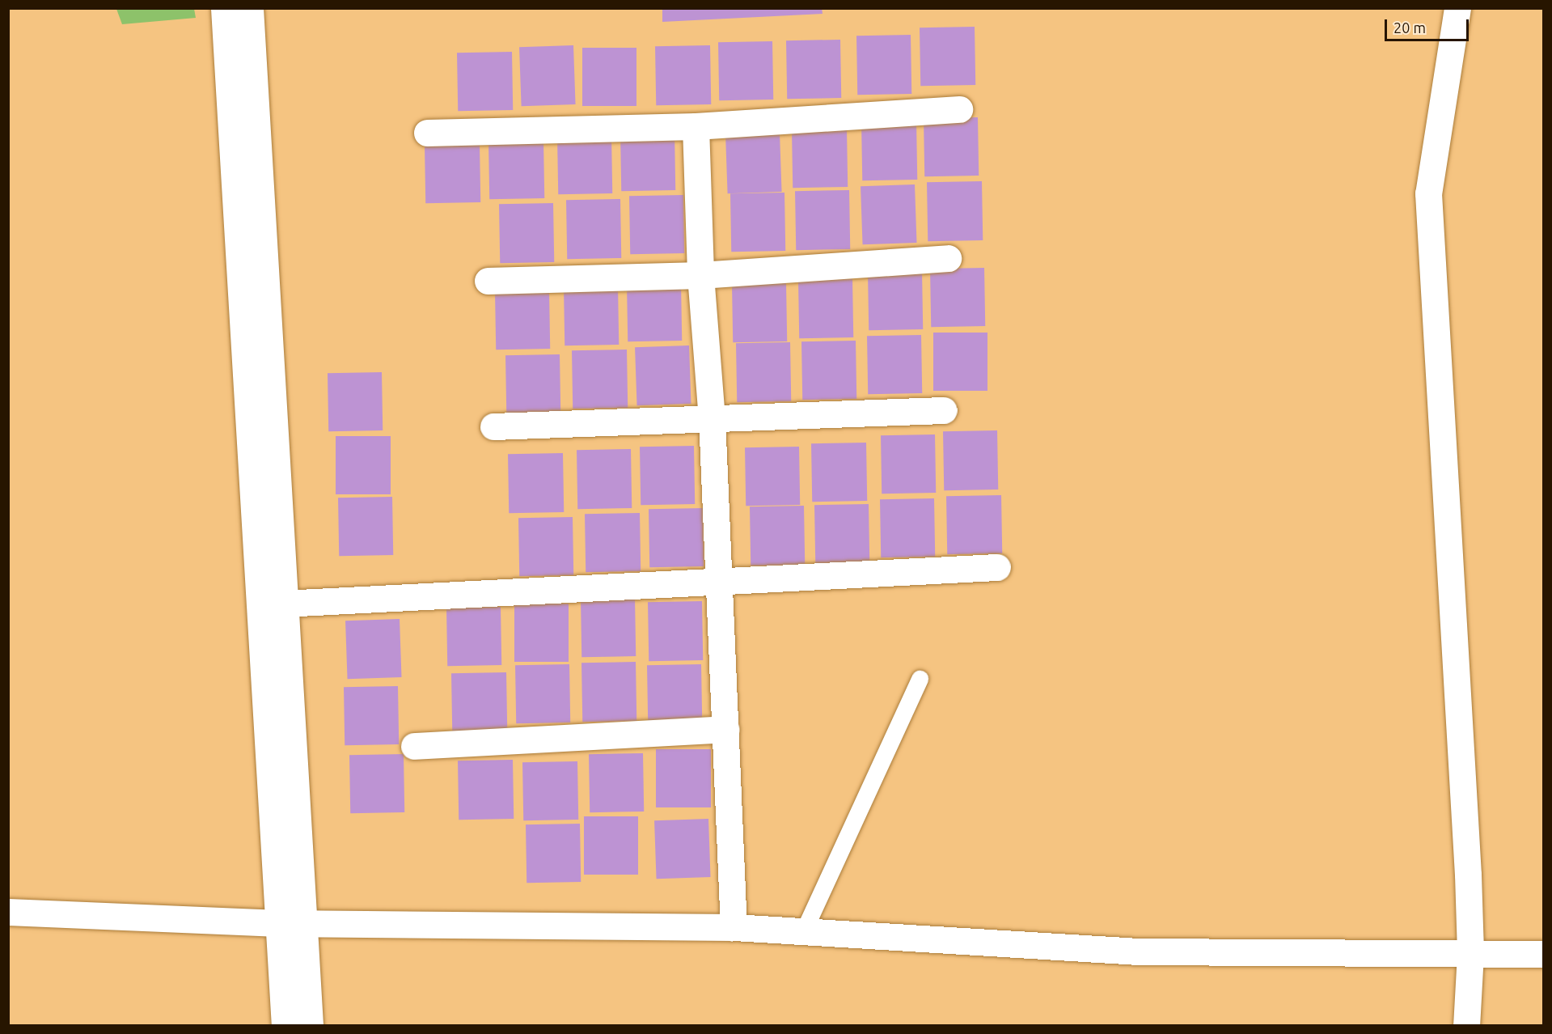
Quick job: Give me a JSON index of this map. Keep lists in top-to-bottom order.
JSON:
{
  "scale_bar": "20 m"
}
